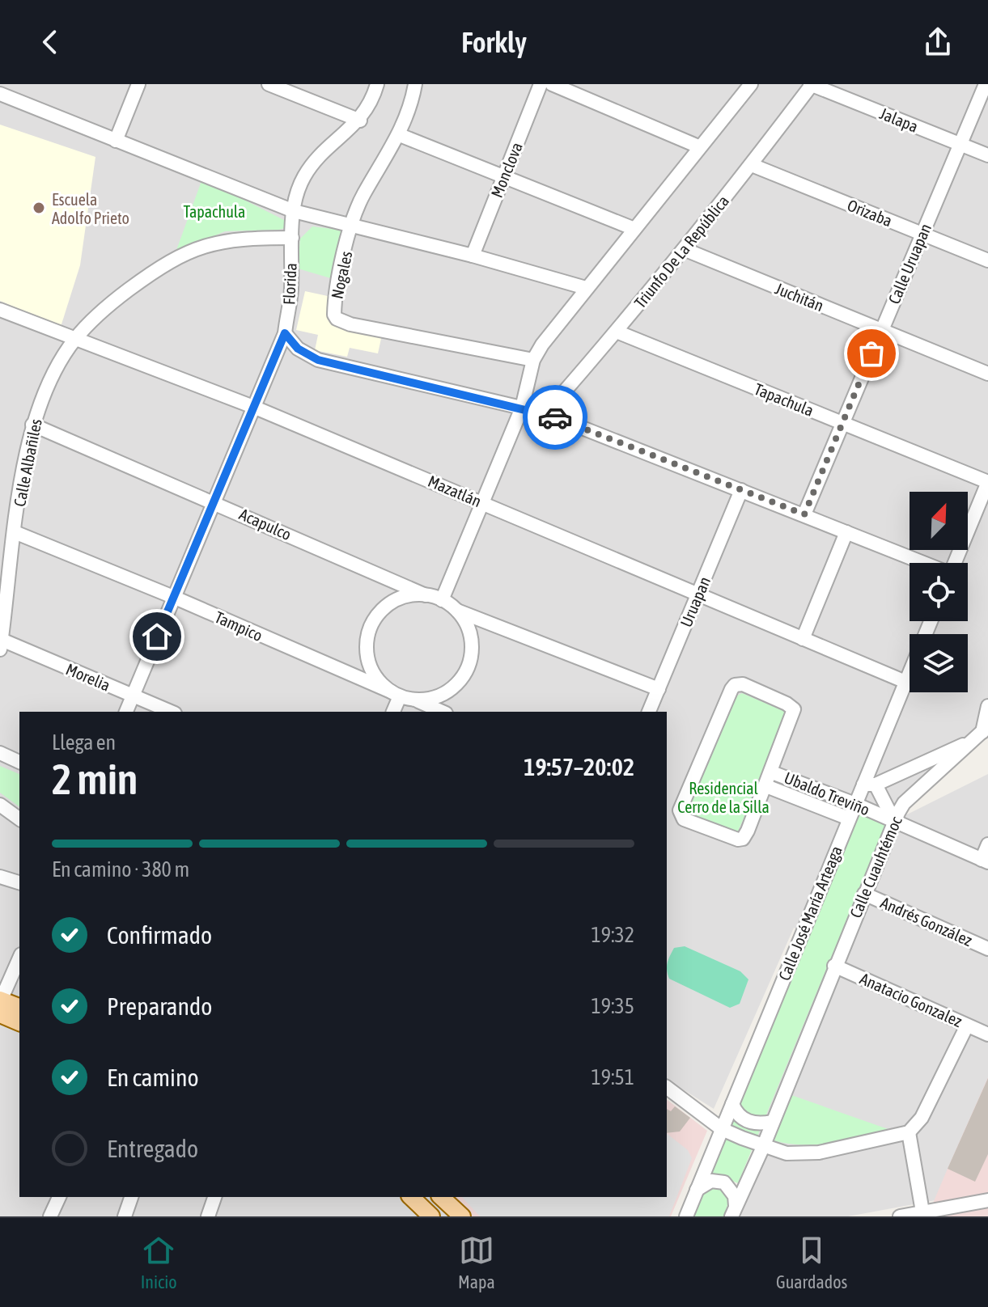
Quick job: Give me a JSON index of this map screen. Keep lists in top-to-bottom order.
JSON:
{
  "streets": {
    "street": [
      "Jalapa",
      "Monclova",
      "Orizaba",
      "Triunfo De La República",
      "Calle Uruapan",
      "Nogales",
      "Florida",
      "Juchitán",
      "Tapachula",
      "Calle Albañiles",
      "Mazatlán",
      "Acapulco",
      "Uruapan",
      "Tampico",
      "Morelia",
      "Ubaldo Treviño",
      "Calle Cuauhtémoc",
      "Calle José María Arteaga",
      "Andrés González",
      "Anatacio Gonzalez"
    ]
  },
  "crossings": [
    ["Jalapa", "Triunfo De La República"],
    ["Jalapa", "Calle Uruapan"],
    ["Orizaba", "Triunfo De La República"],
    ["Orizaba", "Calle Uruapan"],
    ["Triunfo De La República", "Juchitán"],
    ["Triunfo De La República", "Tapachula"],
    ["Calle Uruapan", "Juchitán"],
    ["Calle Uruapan", "Tapachula"],
    ["Florida", "Calle Albañiles"],
    ["Florida", "Mazatlán"],
    ["Florida", "Acapulco"],
    ["Florida", "Tampico"],
    ["Florida", "Morelia"],
    ["Calle Albañiles", "Mazatlán"],
    ["Calle Albañiles", "Acapulco"],
    ["Calle Albañiles", "Tampico"],
    ["Calle Albañiles", "Morelia"],
    ["Mazatlán", "Uruapan"],
    ["Mazatlán", "Calle José María Arteaga"],
    ["Acapulco", "Tampico"],
    ["Ubaldo Treviño", "Calle Cuauhtémoc"],
    ["Ubaldo Treviño", "Calle José María Arteaga"],
    ["Calle Cuauhtémoc", "Andrés González"],
    ["Calle Cuauhtémoc", "Anatacio Gonzalez"]
  ],
  "parks": ["Tapachula", "Residencial Cerro de la Silla"],
  "places": ["Escuela Adolfo Prieto"],
  "north": "top right",
  "page": {
    "header": "Forkly",
    "heading": ["2 min", "Llega en", "19:57–20:02"],
    "bar": "En camino · 380 m",
    "list": [
      ["Confirmado", "19:32"],
      ["Preparando", "19:35"],
      ["En camino", "19:51"],
      "Entregado"
    ],
    "tabs": ["Inicio", "Mapa", "Guardados"]
  }
}
